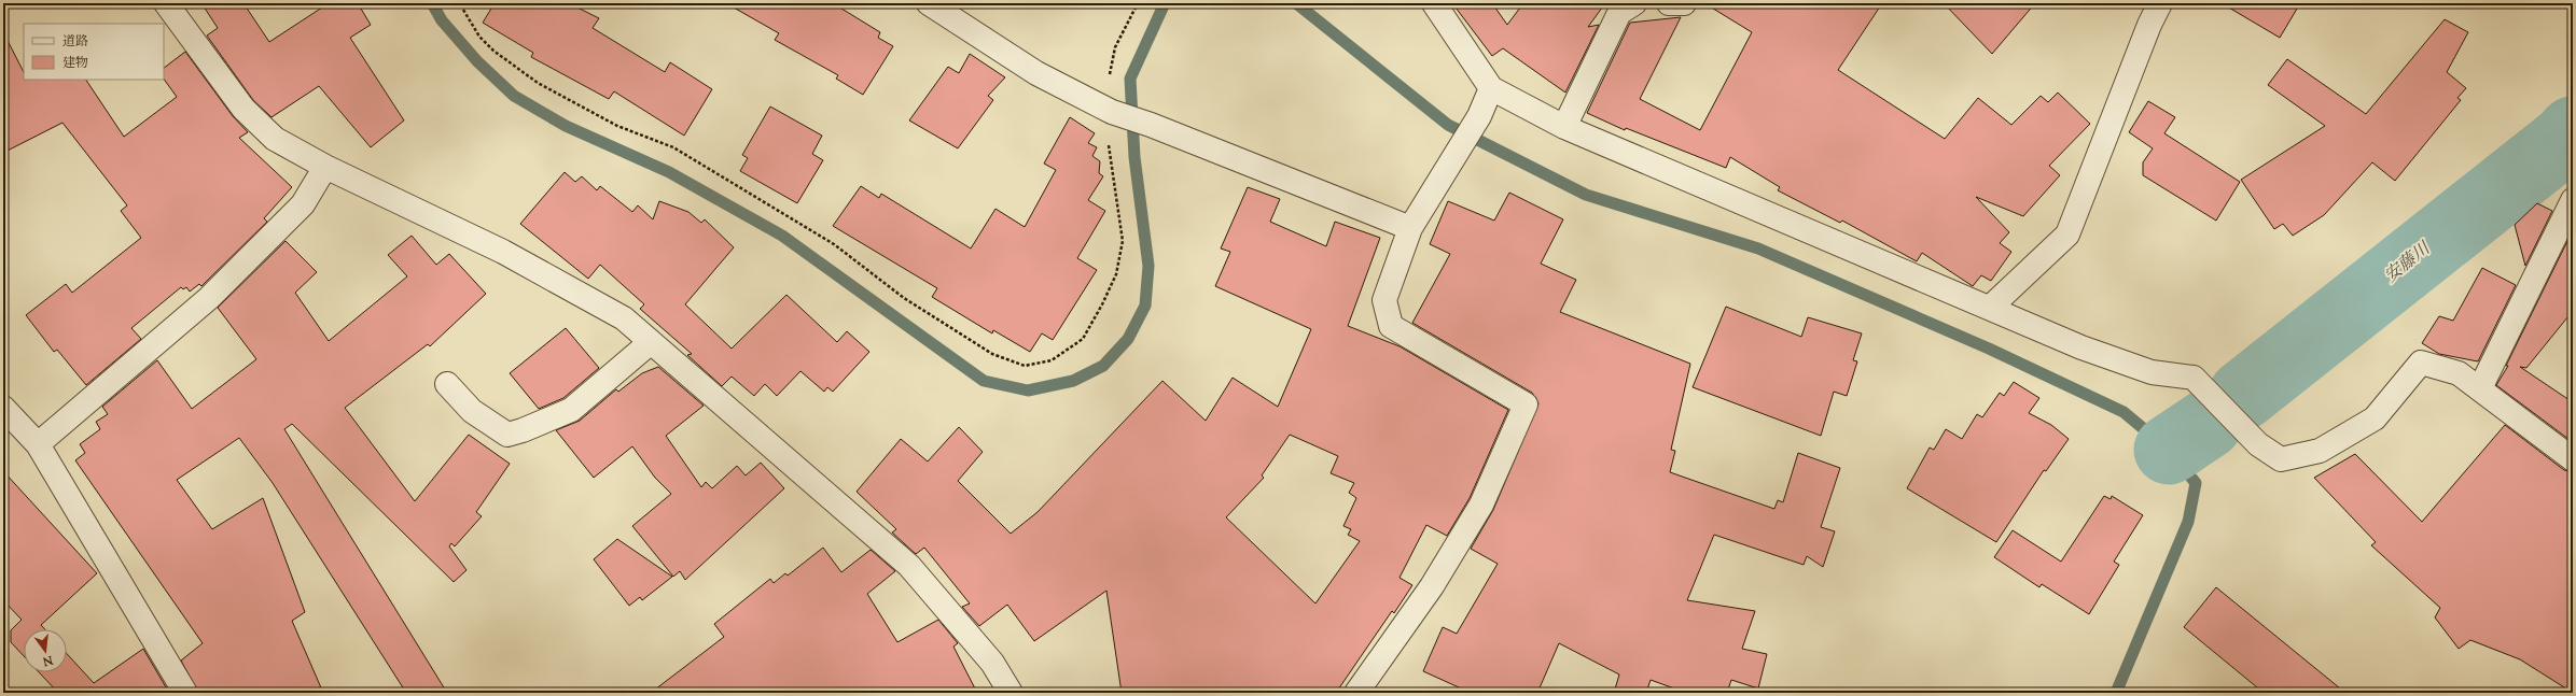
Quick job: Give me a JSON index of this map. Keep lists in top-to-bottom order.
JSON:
{
  "water": ["安藤川"],
  "legend": ["道路", "建物"],
  "north": "bottom"
}
